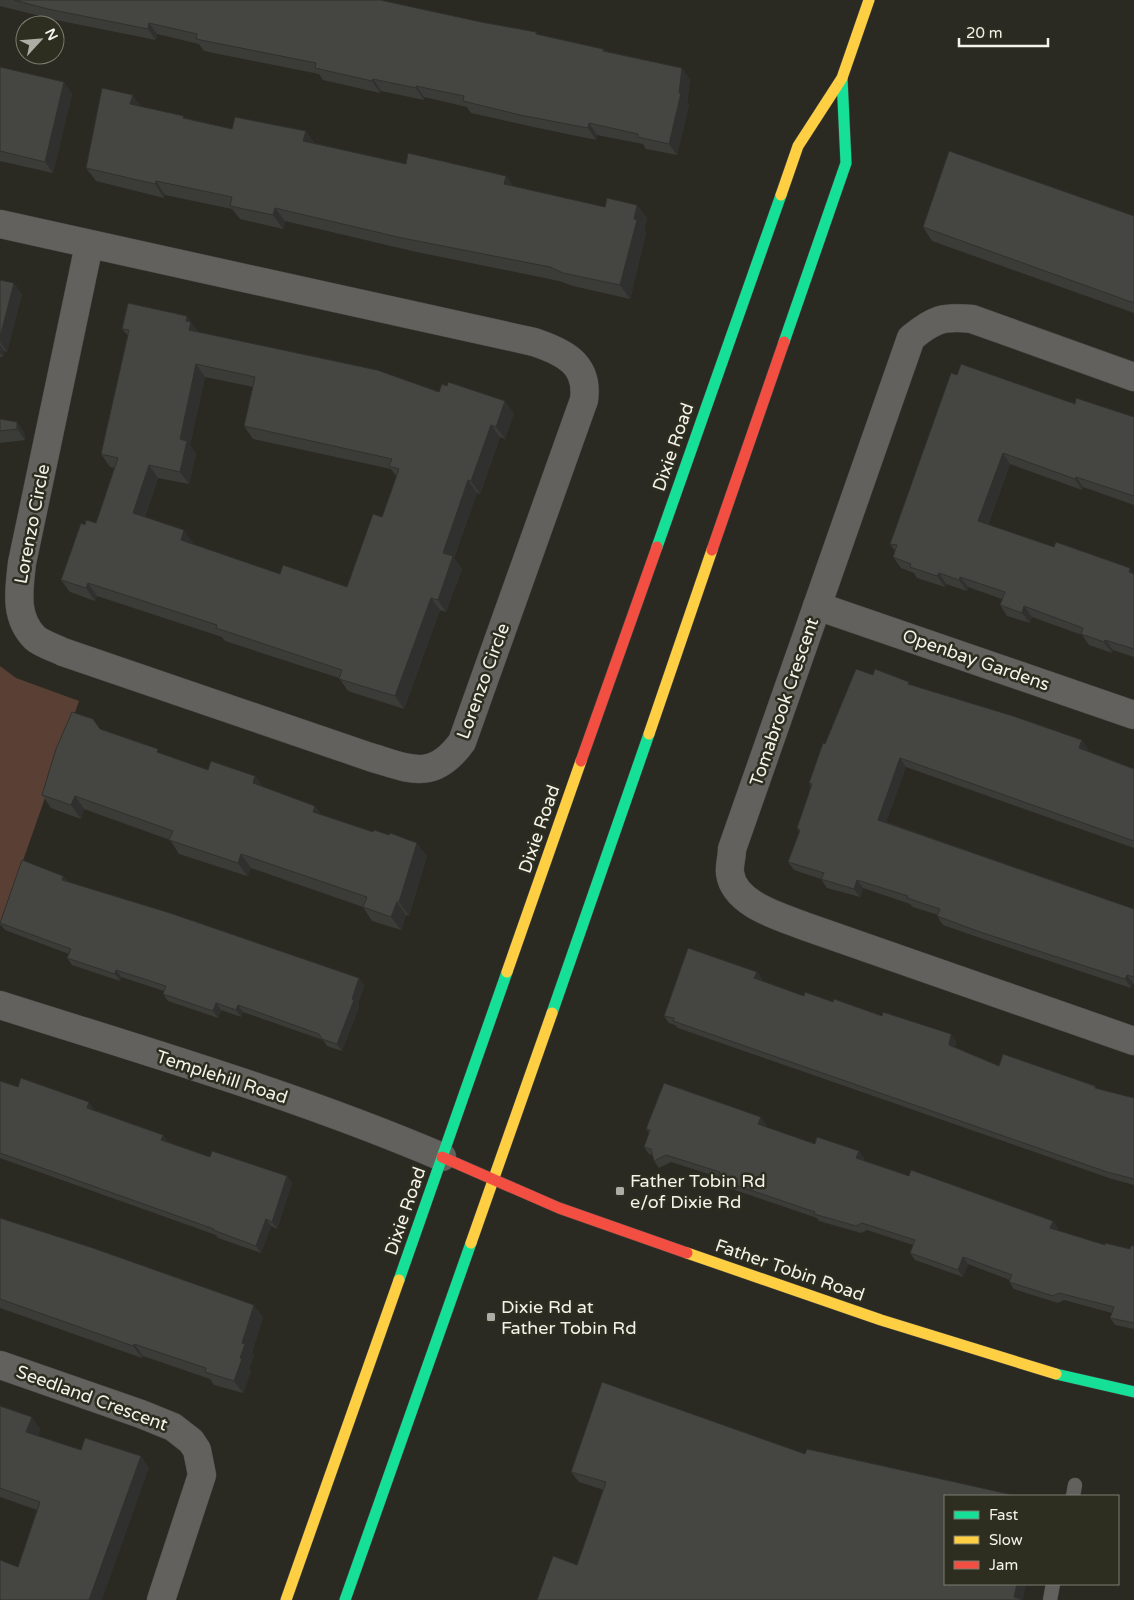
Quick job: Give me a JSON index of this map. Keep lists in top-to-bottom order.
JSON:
{
  "streets": {
    "main road": ["Dixie Road", "Father Tobin Road"],
    "street": [
      "Lorenzo Circle",
      "Openbay Gardens",
      "Tomabrook Crescent",
      "Templehill Road",
      "Seedland Crescent"
    ]
  },
  "crossings": [
    ["Dixie Road", "Templehill Road"],
    ["Dixie Road", "Father Tobin Road"],
    ["Openbay Gardens", "Tomabrook Crescent"],
    ["Templehill Road", "Father Tobin Road"]
  ],
  "places": {
    "transit": ["Father Tobin Rd e/of Dixie Rd", "Dixie Rd at Father Tobin Rd"]
  },
  "legend": ["Fast", "Slow", "Jam"],
  "scale_bar": "20 m",
  "north": "top right"
}
